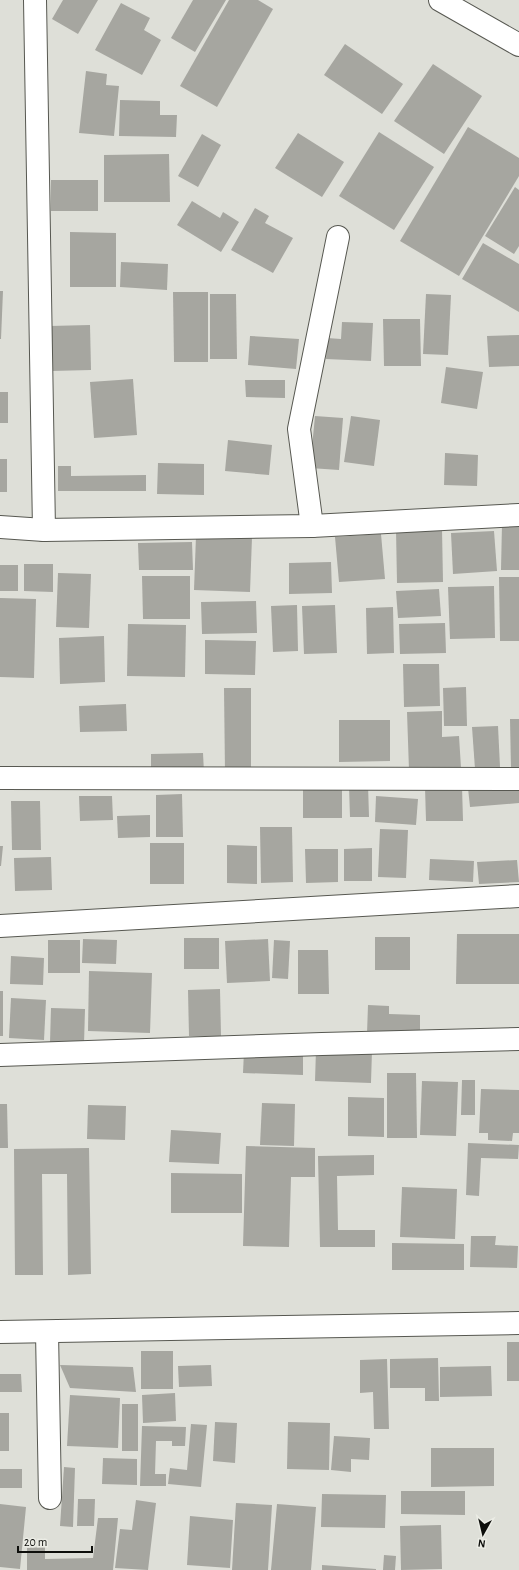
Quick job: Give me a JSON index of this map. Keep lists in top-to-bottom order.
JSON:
{
  "scale_bar": "20 m",
  "north": "bottom"
}
